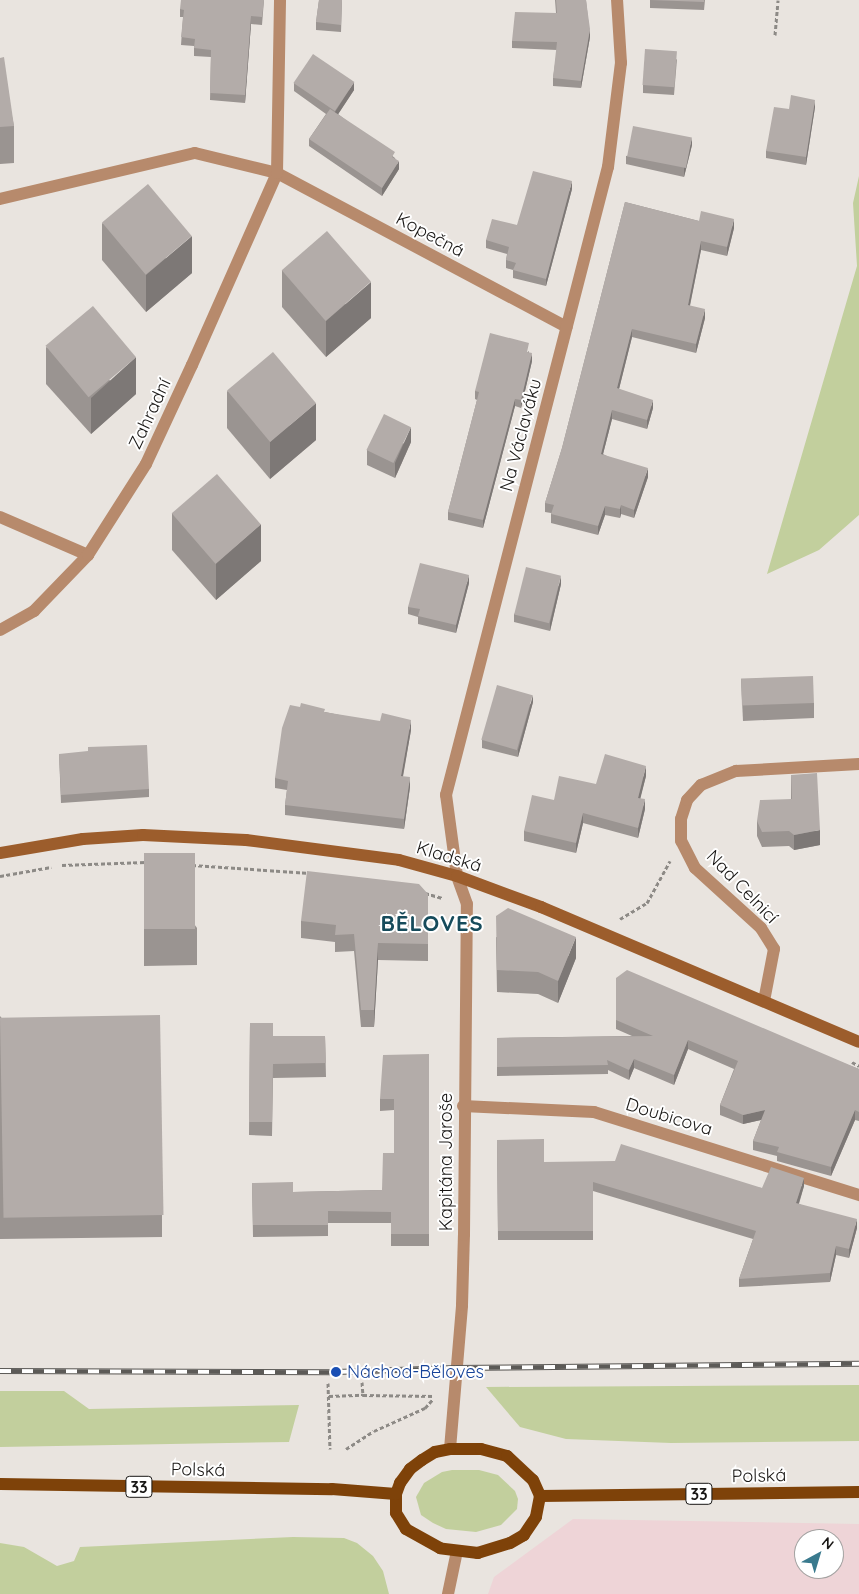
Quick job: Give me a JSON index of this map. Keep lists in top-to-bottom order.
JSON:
{
  "streets": {
    "main road": ["Kladská", "Polská", "33"],
    "street": [
      "Kopečná",
      "Zahradní",
      "Na Václaváku",
      "Nad Celnicí",
      "Doubicova",
      "Kapitána Jaroše"
    ]
  },
  "crossings": [
    ["Kopečná", "Zahradní"],
    ["Kopečná", "Na Václaváku"],
    ["Na Václaváku", "Kladská"],
    ["Na Václaváku", "Kapitána Jaroše"],
    ["Kladská", "Nad Celnicí"],
    ["Kladská", "Kapitána Jaroše"],
    ["Doubicova", "Kapitána Jaroše"],
    ["Kapitána Jaroše", "Polská"]
  ],
  "districts": ["BĚLOVES"],
  "places": ["Náchod-Běloves"],
  "north": "top right"
}
